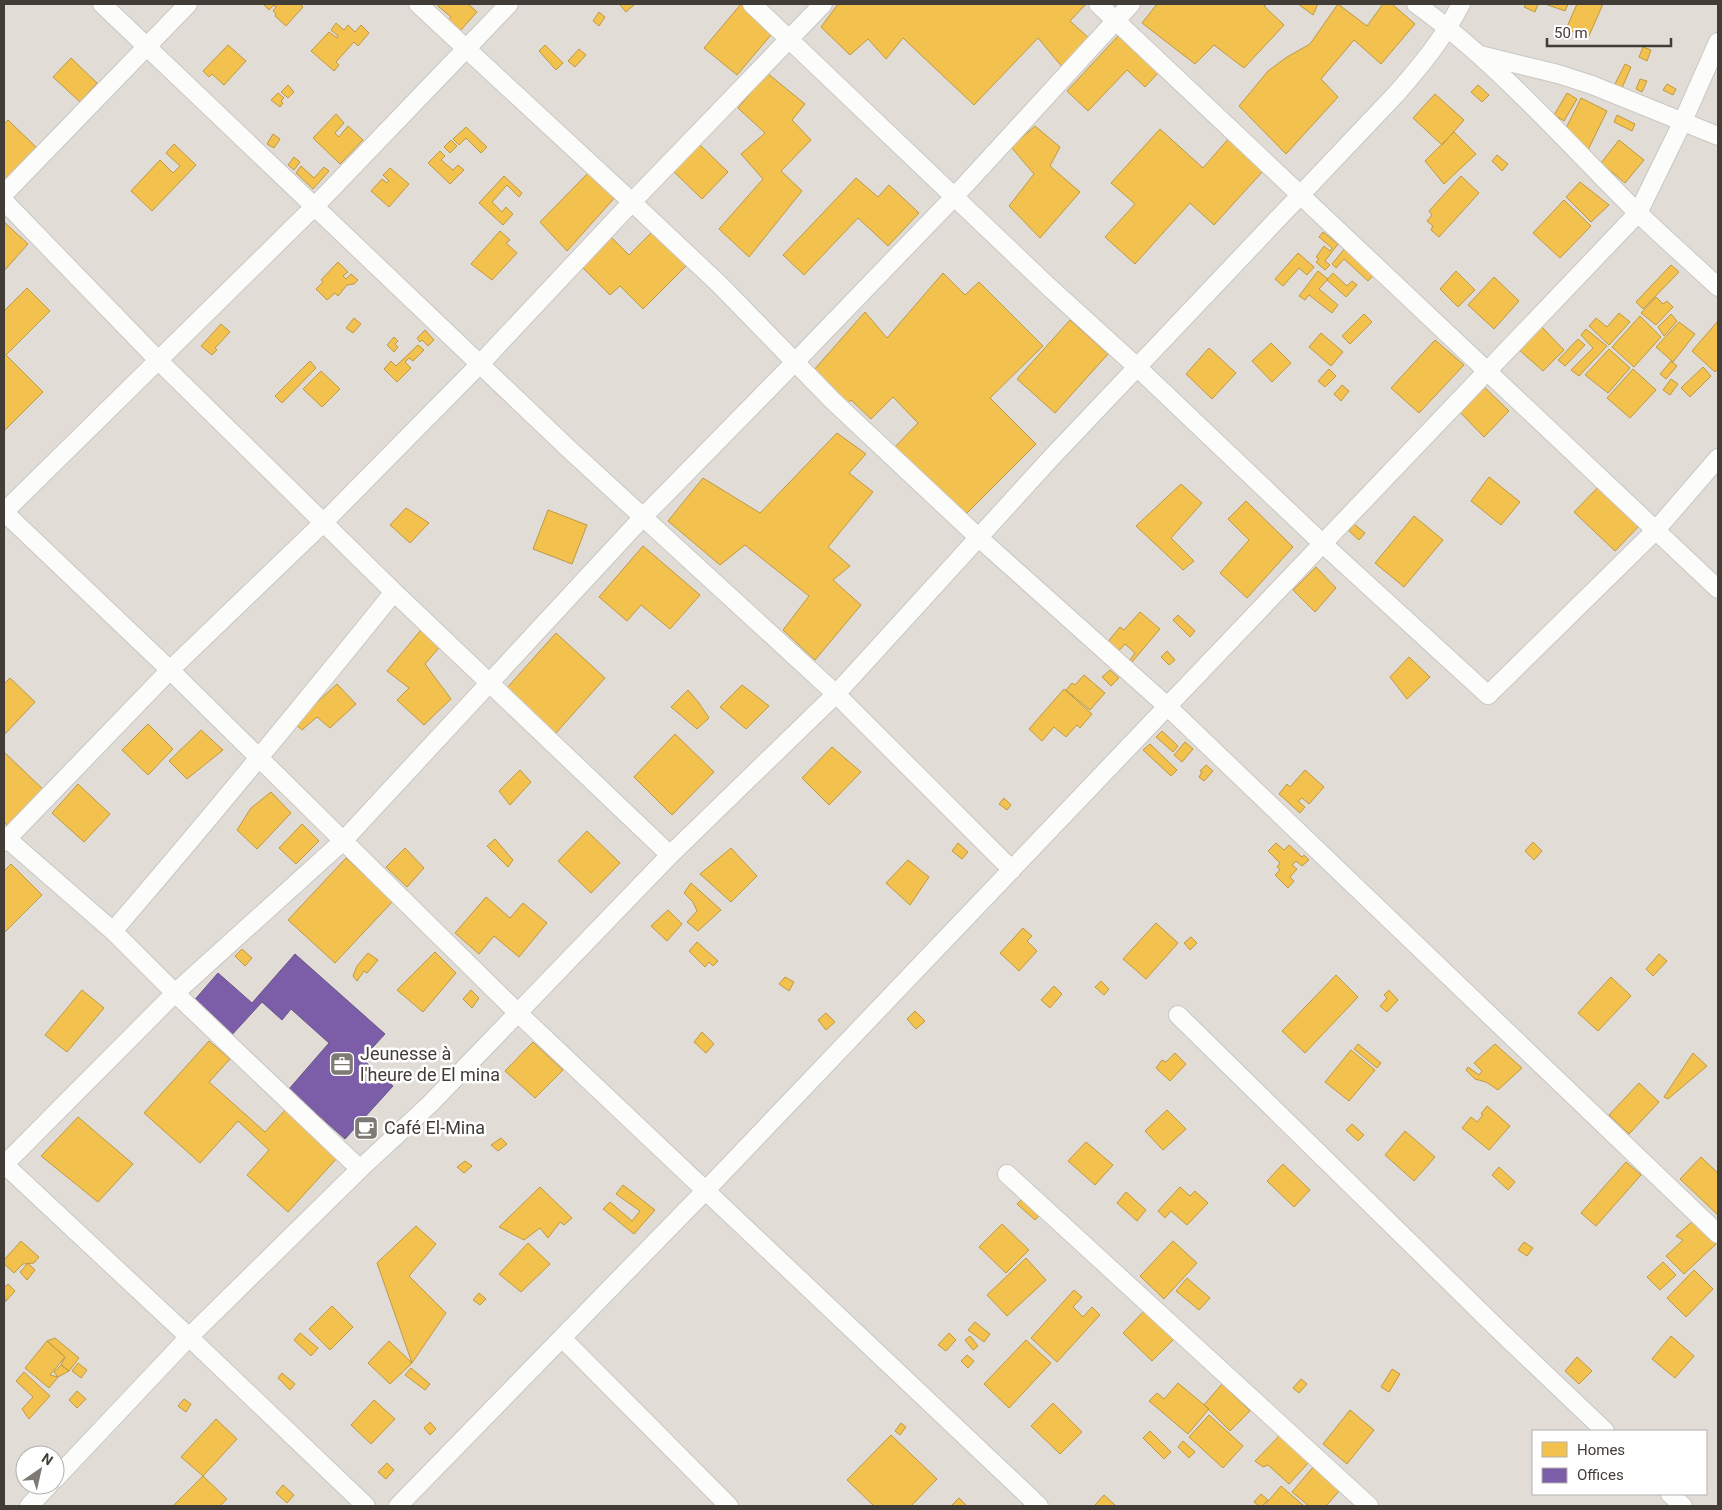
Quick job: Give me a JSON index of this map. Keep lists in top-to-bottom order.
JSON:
{
  "places": {
    "office": ["Jeunesse à l'heure de El mina"],
    "cafe": ["Café El-Mina"]
  },
  "legend": ["Homes", "Offices"],
  "scale_bar": "50 m",
  "north": "top right"
}
